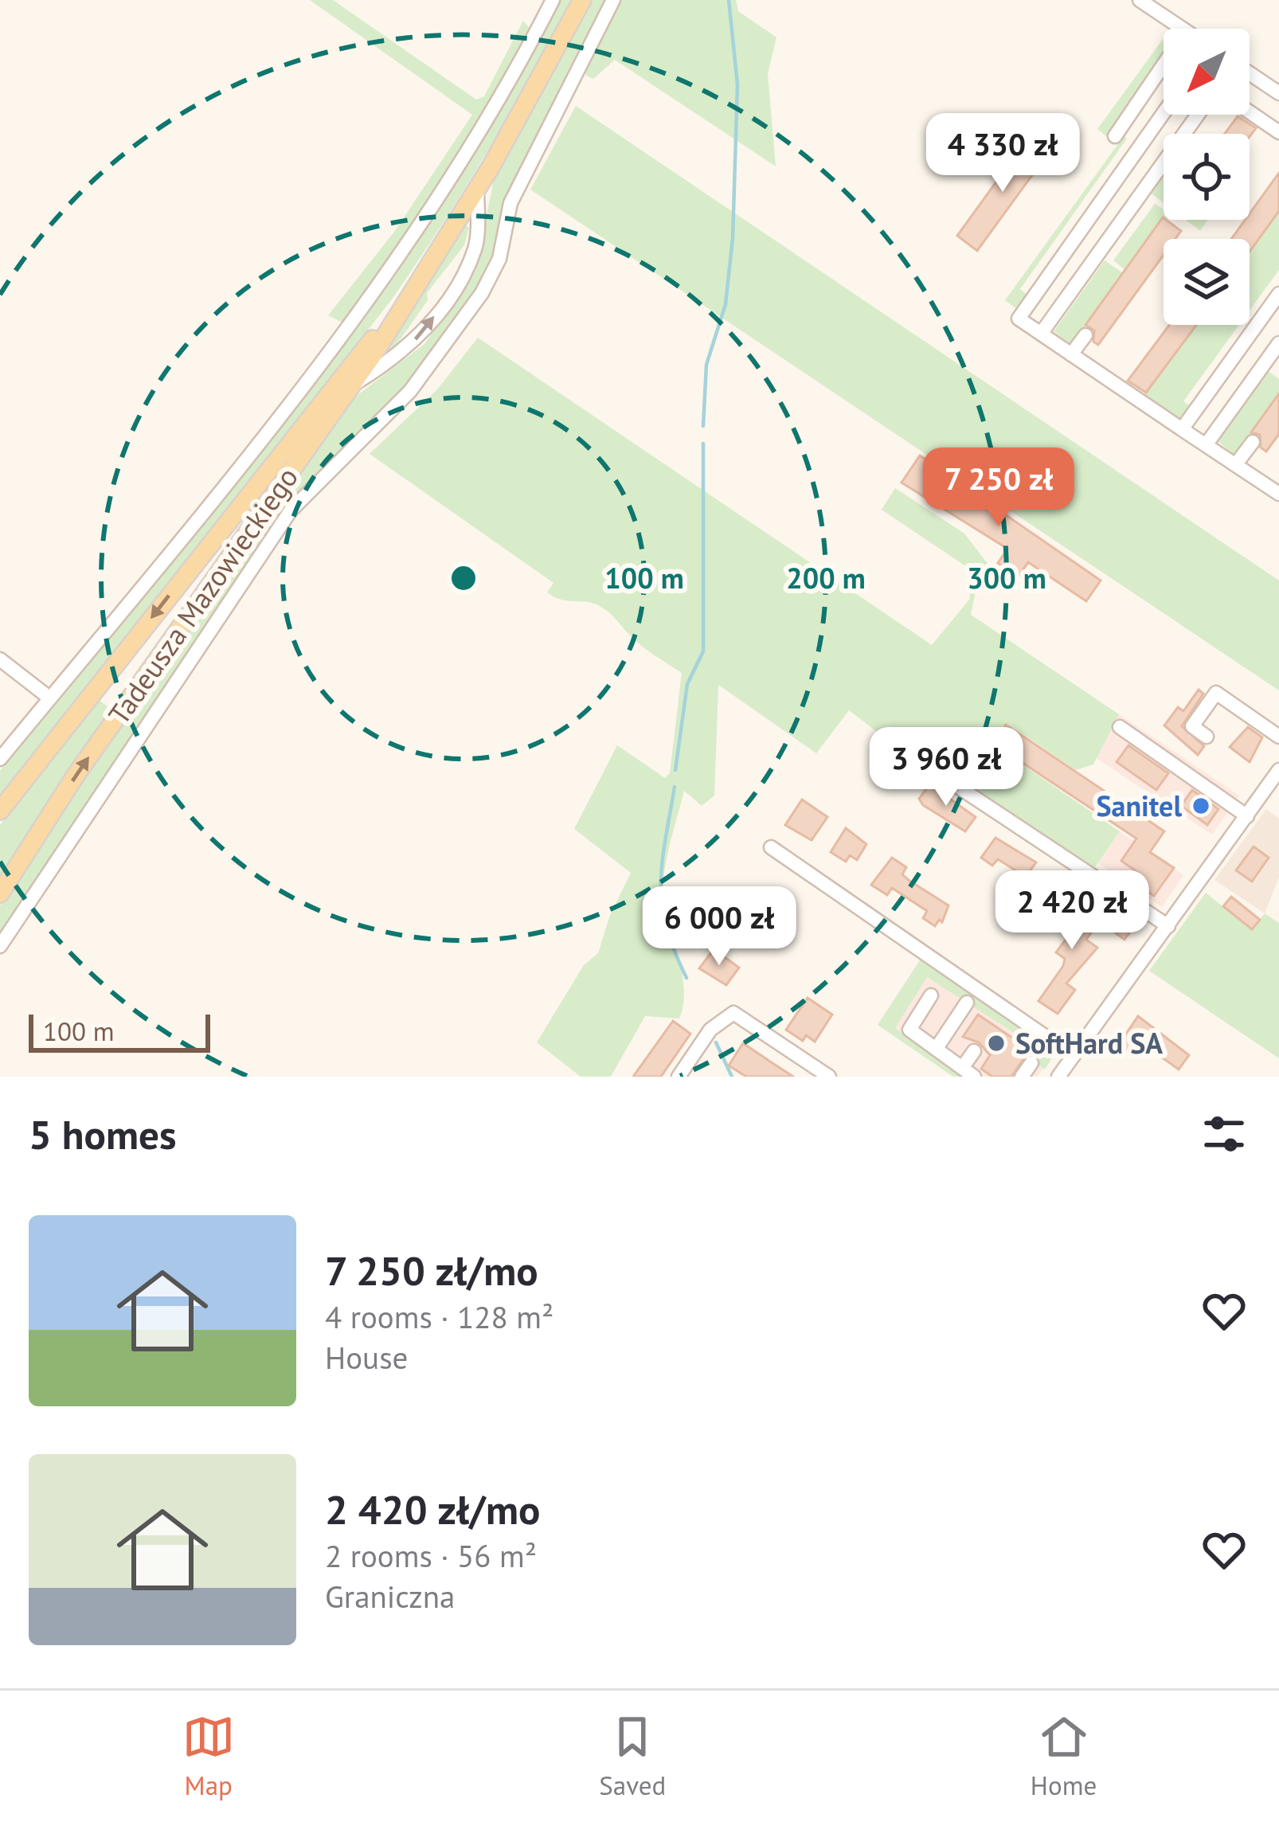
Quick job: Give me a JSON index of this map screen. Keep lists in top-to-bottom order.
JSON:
{
  "streets": {
    "main road": ["Tadeusza Mazowieckiego"]
  },
  "places": ["Sanitel", "SoftHard SA"],
  "scale_bar": "100 m",
  "north": "bottom left",
  "page": {
    "price": [
      "4 330 zł",
      "7 250 zł",
      "3 960 zł",
      "2 420 zł",
      "6 000 zł"
    ],
    "scale": "100 m",
    "heading": "5 homes",
    "list": [
      {
        "name": "7 250 zł/mo",
        "note": "4 rooms · 128 m² · House"
      },
      {
        "name": "2 420 zł/mo",
        "note": "2 rooms · 56 m² · Graniczna"
      }
    ],
    "tabs": ["Map", "Saved", "Home"]
  },
  "rings": ["100 m", "200 m", "300 m"]
}
